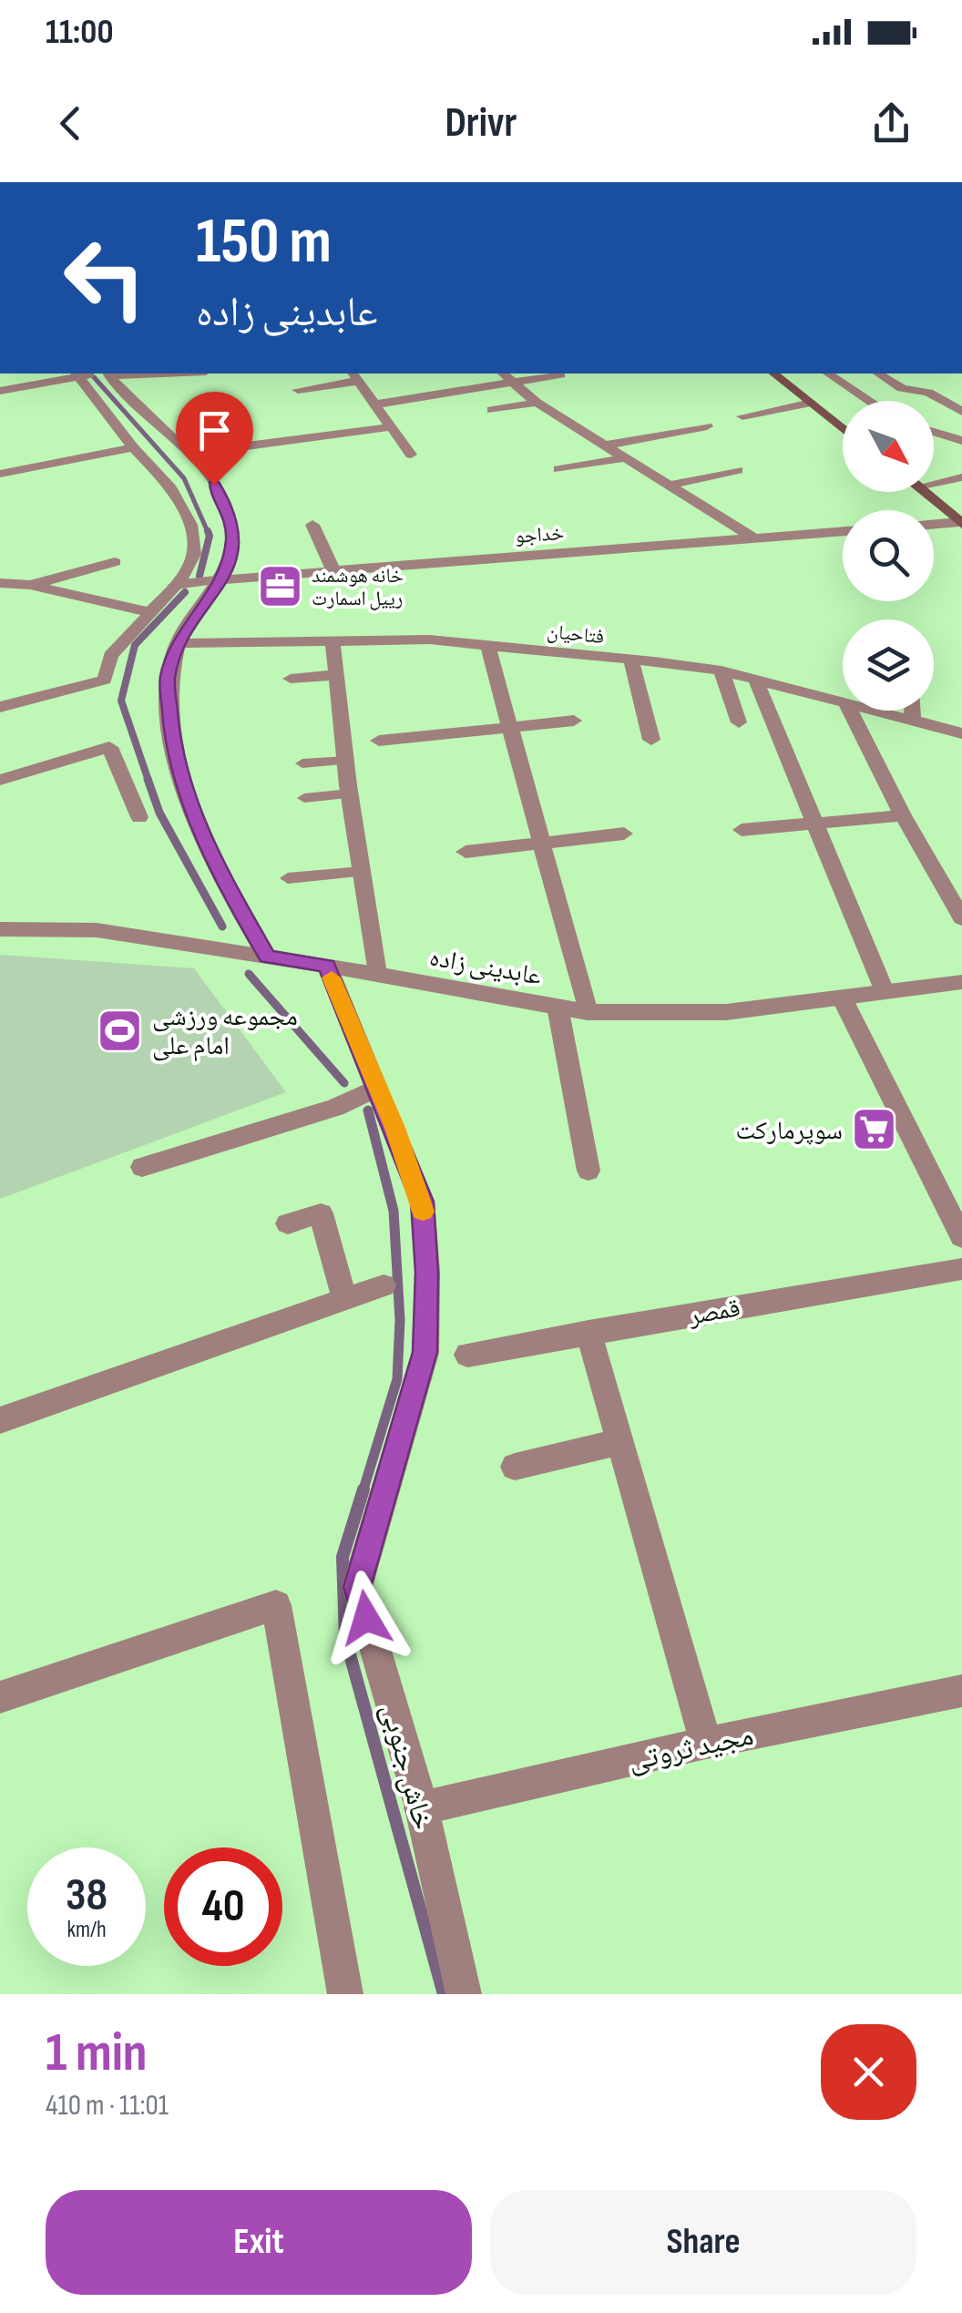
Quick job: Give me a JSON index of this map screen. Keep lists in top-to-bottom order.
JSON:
{
  "streets": {
    "street": [
      "خداجو",
      "فتاحیان",
      "عابدینی زاده",
      "قمصر",
      "مجید ثروتی",
      "خاش جنوبی"
    ]
  },
  "crossings": [
    ["عابدینی زاده", "خاش جنوبی"],
    ["مجید ثروتی", "خاش جنوبی"]
  ],
  "places": {
    "office": ["خانه هوشمند رییل اسمارت"],
    "sports": ["مجموعه ورزشی امام علی"],
    "supermarket": ["سوپرمارکت"]
  },
  "north": "bottom right",
  "page": {
    "status": "11:00",
    "header": "Drivr",
    "turn": ["150 m", "عابدینی زاده"],
    "speed": "38 km/h",
    "limit": "40",
    "heading": ["1 min", "410 m · 11:01"],
    "buttons": ["Exit", "Share"]
  }
}
